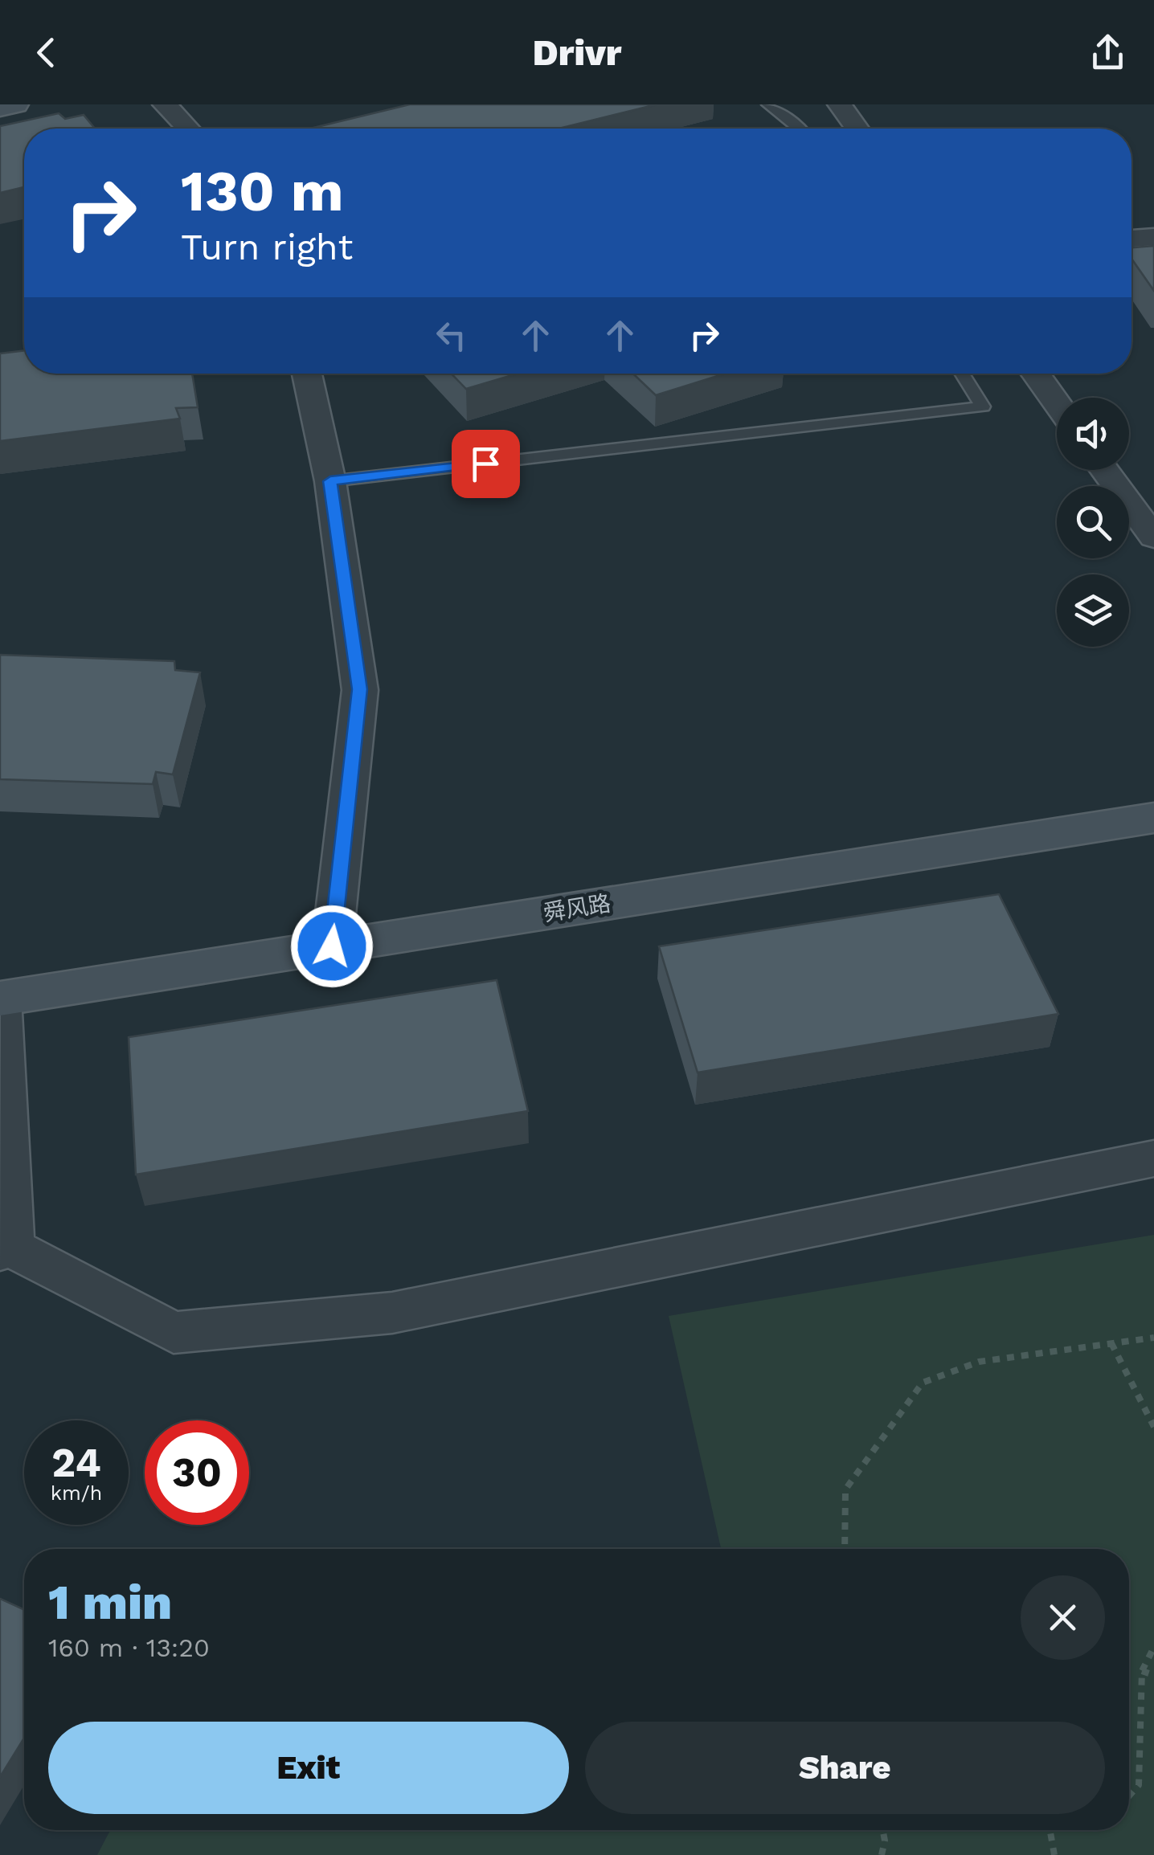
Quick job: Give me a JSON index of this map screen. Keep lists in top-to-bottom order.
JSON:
{
  "streets": {
    "street": ["舜风路"]
  },
  "page": {
    "header": "Drivr",
    "turn": ["130 m", "Turn right"],
    "speed": "24 km/h",
    "limit": "30",
    "heading": ["1 min", "160 m · 13:20"],
    "buttons": ["Exit", "Share"]
  }
}
